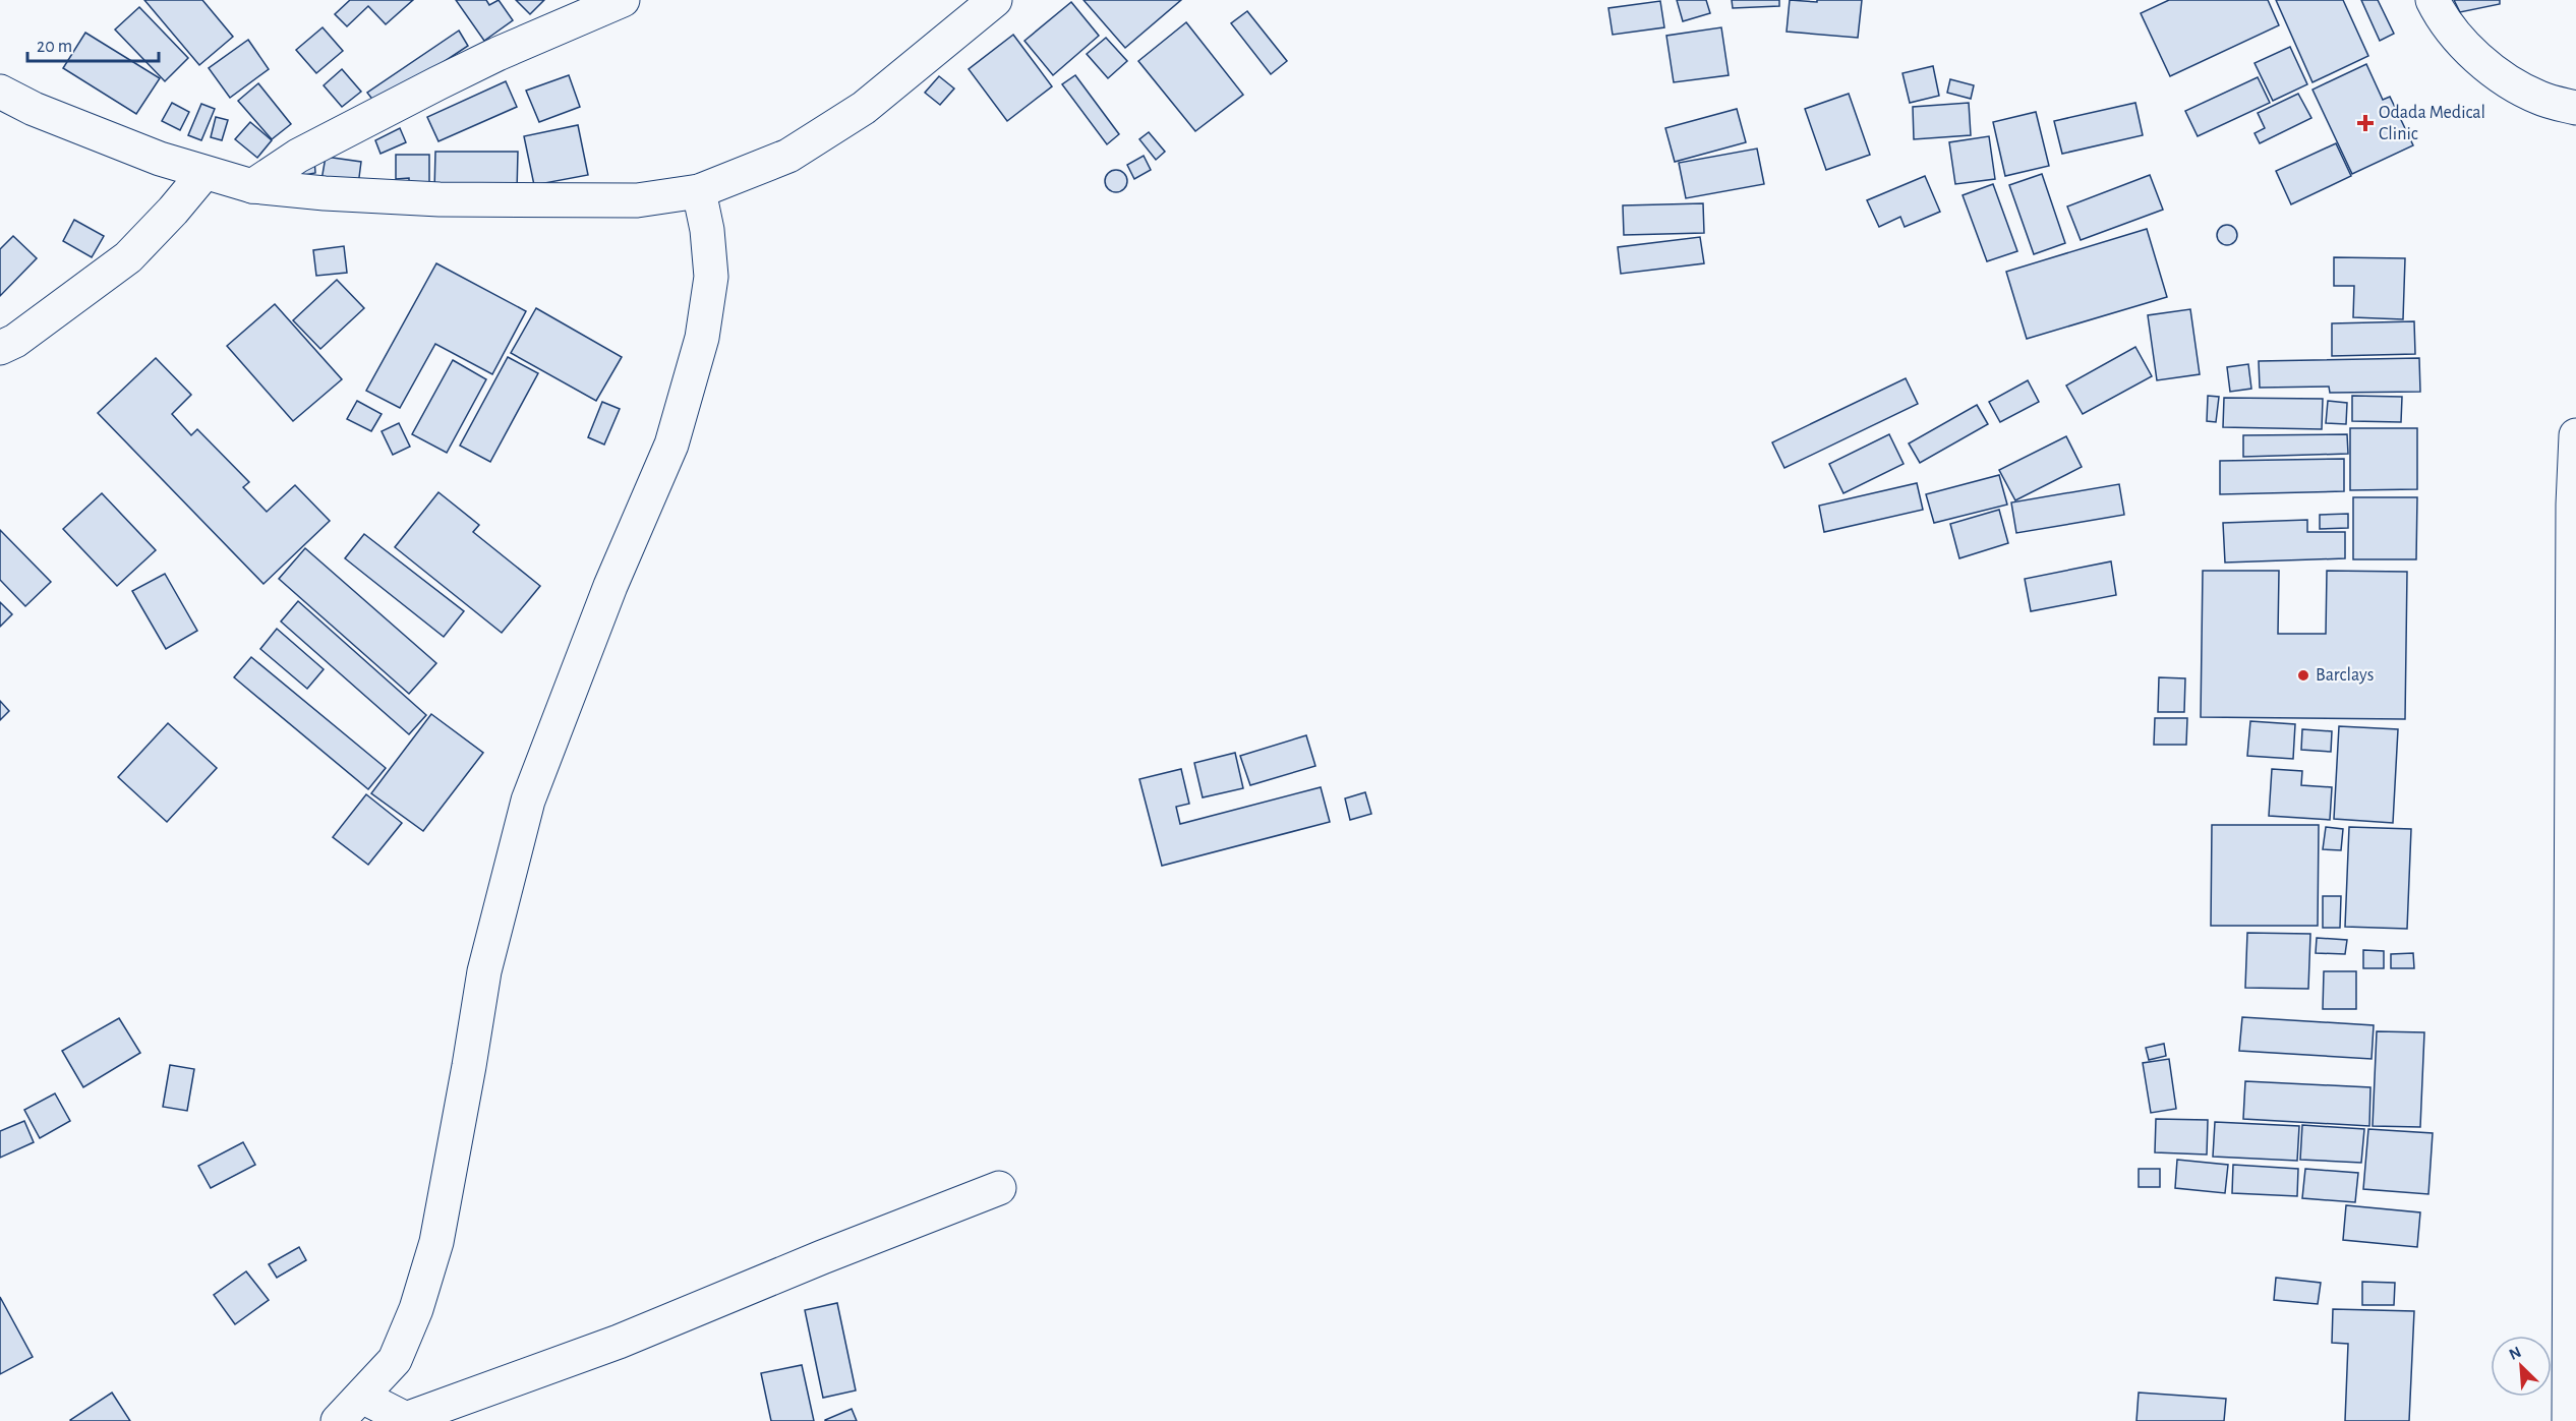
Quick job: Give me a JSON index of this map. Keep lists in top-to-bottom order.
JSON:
{
  "places": {
    "health": ["Odada Medical Clinic"],
    "other": ["Barclays"]
  },
  "scale_bar": "20 m",
  "north": "top left"
}
